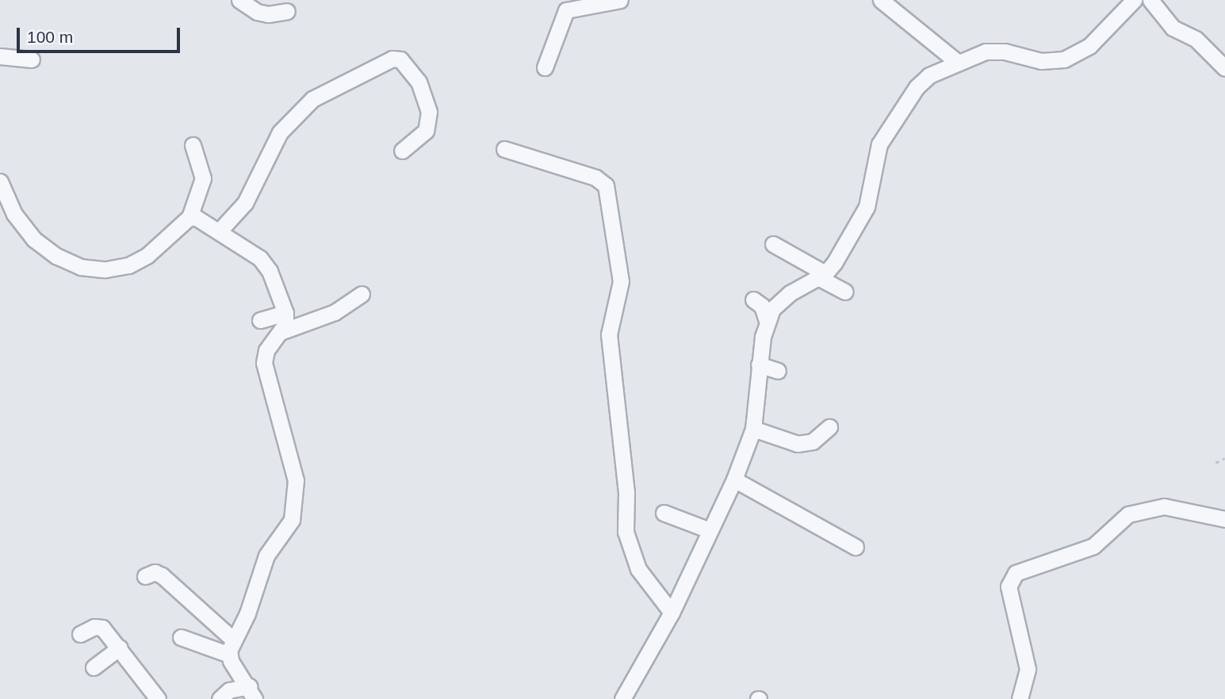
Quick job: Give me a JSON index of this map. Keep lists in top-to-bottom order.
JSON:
{
  "scale_bar": "100 m"
}
